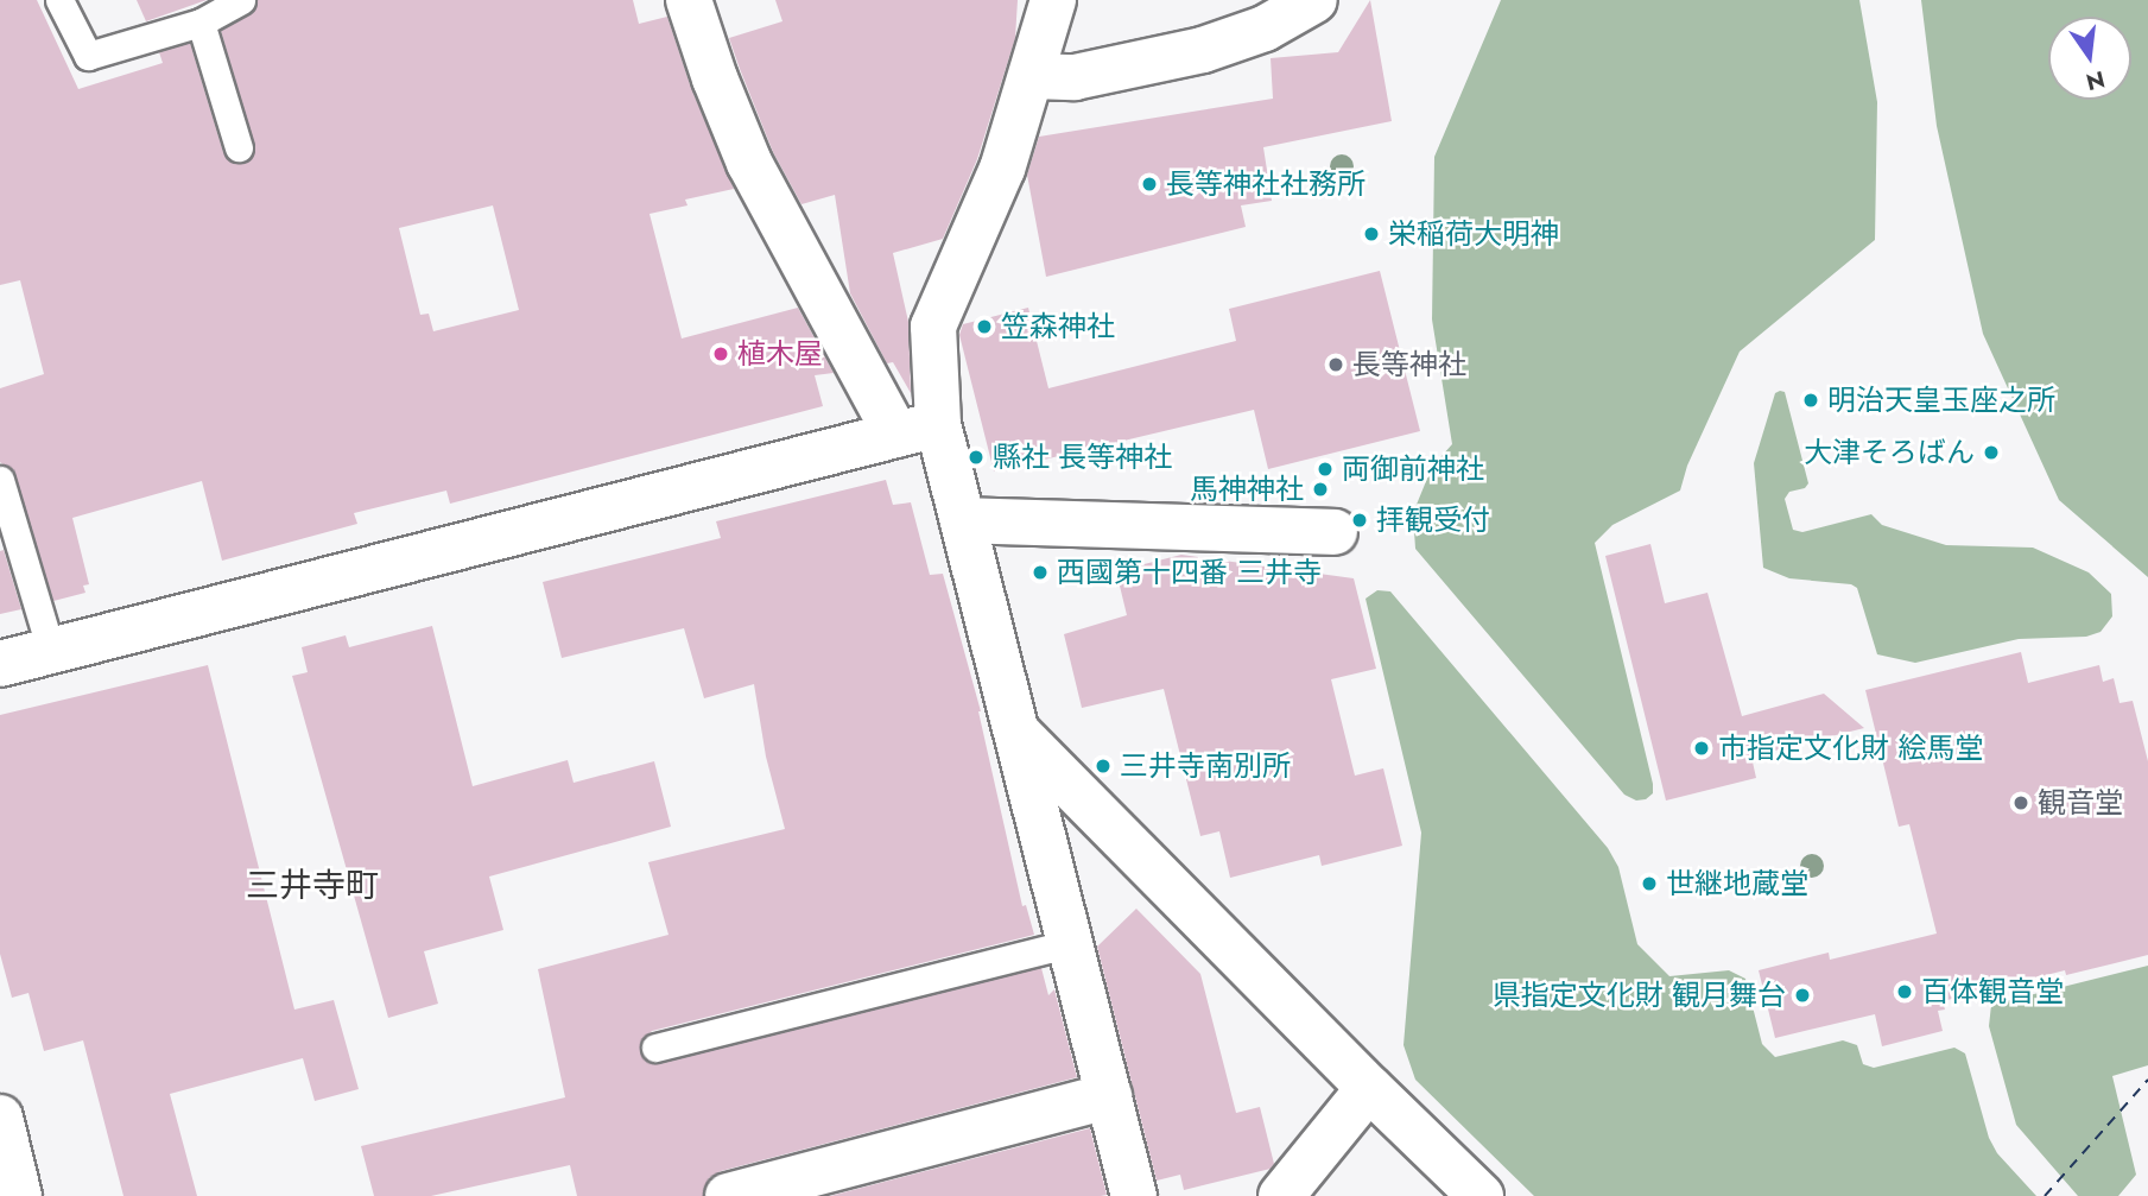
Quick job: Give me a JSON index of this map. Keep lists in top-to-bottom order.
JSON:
{
  "districts": ["三井寺町"],
  "places": [
    "長等神社社務所",
    "栄稲荷大明神",
    "笠森神社",
    "植木屋",
    "長等神社",
    "明治天皇玉座之所",
    "大津そろばん",
    "縣社 長等神社",
    "両御前神社",
    "馬神神社",
    "拝観受付",
    "西國第十四番 三井寺",
    "市指定文化財 絵馬堂",
    "三井寺南別所",
    "観音堂",
    "世継地蔵堂",
    "百体観音堂",
    "県指定文化財 観月舞台"
  ],
  "north": "bottom"
}
